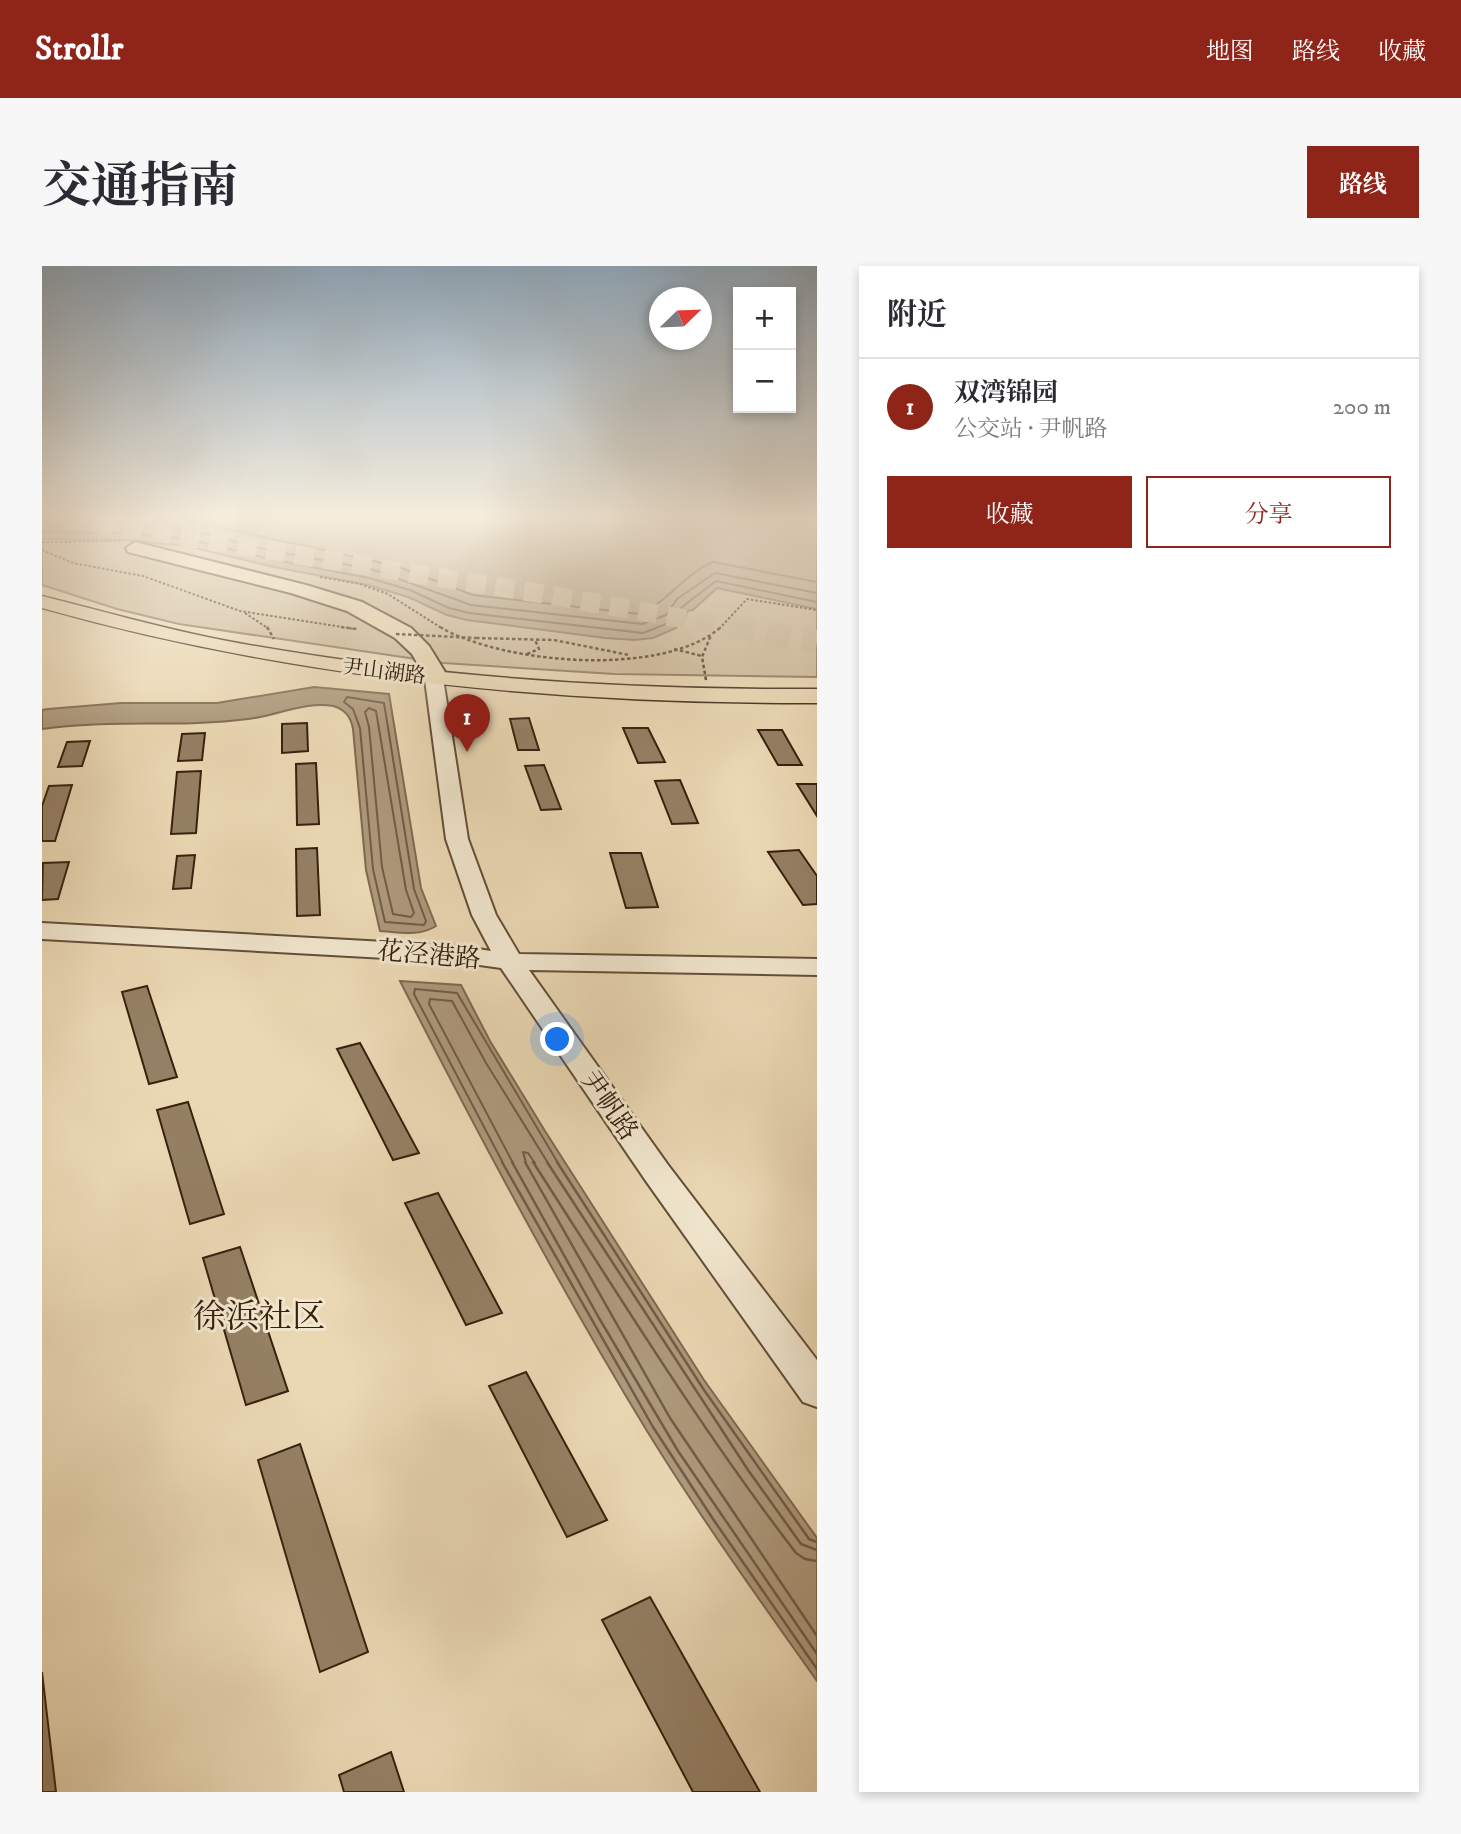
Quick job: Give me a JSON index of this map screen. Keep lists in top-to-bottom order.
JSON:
{
  "streets": {
    "main road": ["尹山湖路"],
    "street": ["花泾港路", "尹帆路"]
  },
  "crossings": [
    ["尹山湖路", "尹帆路"],
    ["花泾港路", "尹帆路"]
  ],
  "districts": ["徐浜社区"],
  "north": "top right",
  "page": {
    "header": "Strollr",
    "nav": ["地图", "路线", "收藏"],
    "title": "交通指南",
    "buttons": [
      "路线",
      ["收藏", "分享"]
    ],
    "heading": "附近",
    "map_buttons": ["+", "−"],
    "list": [
      {
        "mark": "1",
        "name": "双湾锦园",
        "note": "公交站 · 尹帆路",
        "value": "200 m"
      }
    ],
    "pins": "1"
  }
}
